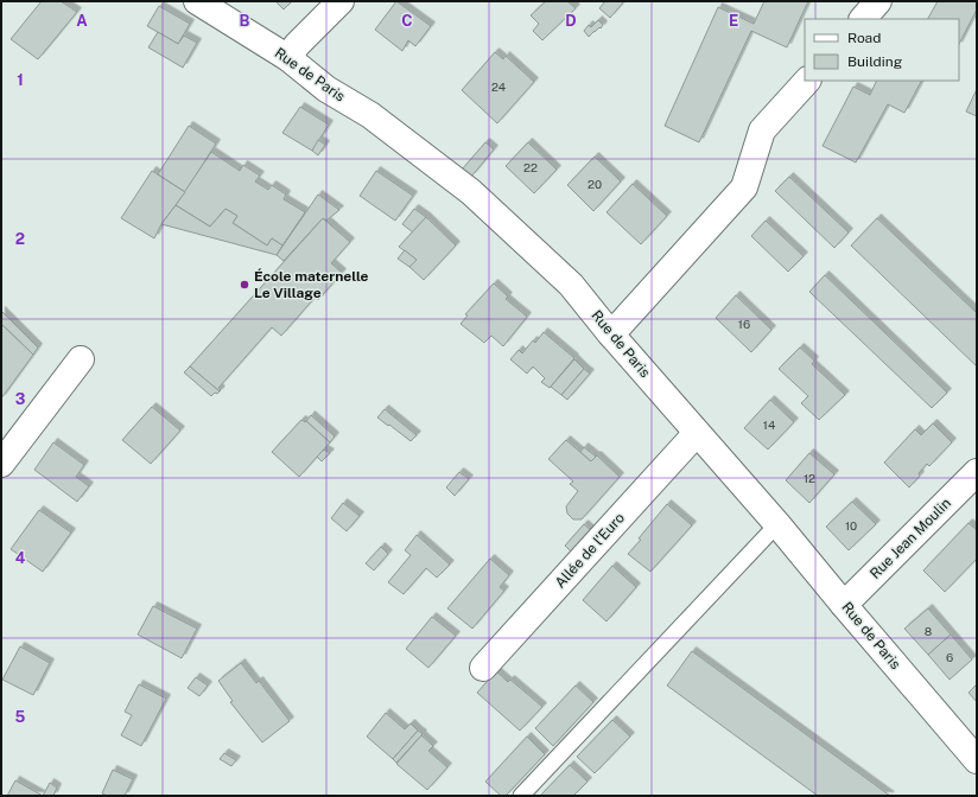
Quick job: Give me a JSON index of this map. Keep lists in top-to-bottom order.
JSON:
{
  "streets": {
    "street": ["Rue de Paris", "Rue Jean Moulin", "Allée de l'Euro"]
  },
  "crossings": [
    ["Rue de Paris", "Rue Jean Moulin"],
    ["Rue de Paris", "Allée de l'Euro"]
  ],
  "places": ["École maternelle Le Village"],
  "house_numbers": [
    "24",
    "22",
    "20",
    "16",
    "14",
    "12",
    "10",
    "8",
    "6"
  ],
  "legend": ["Road", "Building"],
  "grid": {
    "columns": [
      "A",
      "B",
      "C",
      "D",
      "E"
    ],
    "rows": [
      "1",
      "2",
      "3",
      "4",
      "5"
    ]
  }
}
